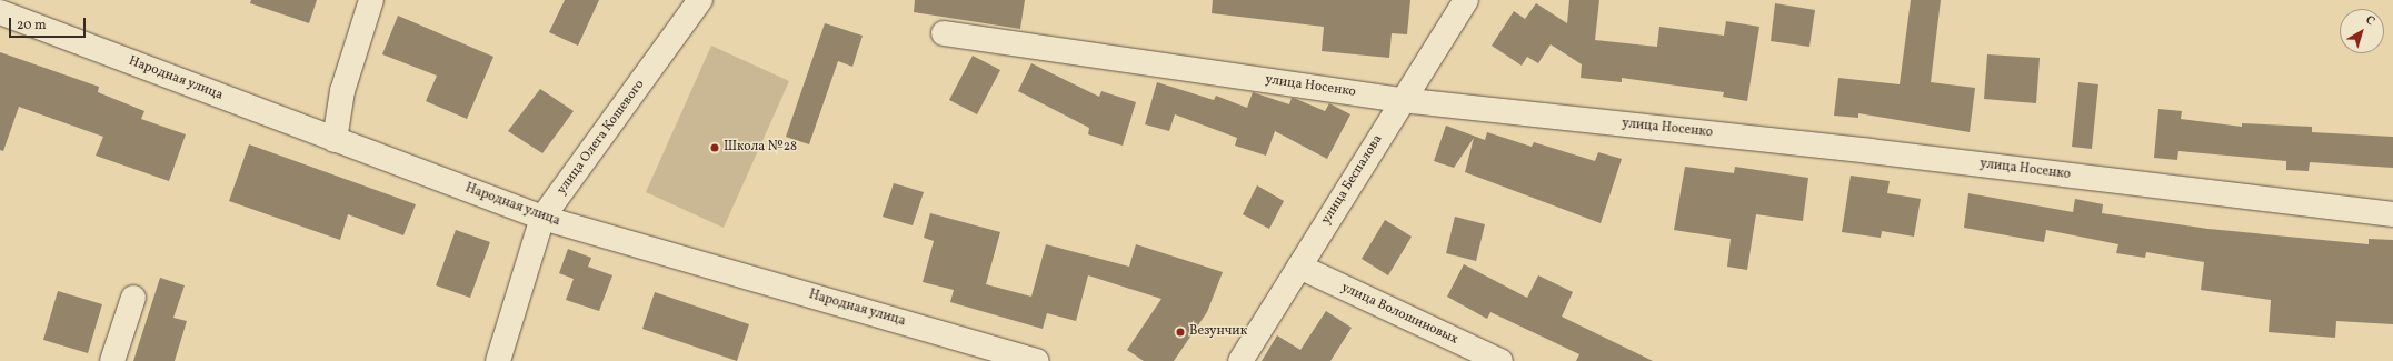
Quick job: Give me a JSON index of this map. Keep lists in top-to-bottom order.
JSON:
{
  "streets": {
    "street": [
      "Народная улица",
      "улица Носенко",
      "улица Олега Кошевого",
      "улица Беспалова",
      "улица Волошиновых"
    ]
  },
  "crossings": [
    ["Народная улица", "улица Олега Кошевого"],
    ["улица Носенко", "улица Беспалова"],
    ["улица Беспалова", "улица Волошиновых"]
  ],
  "places": ["Школа №28", "Везунчик"],
  "scale_bar": "20 m",
  "north": "top right"
}
